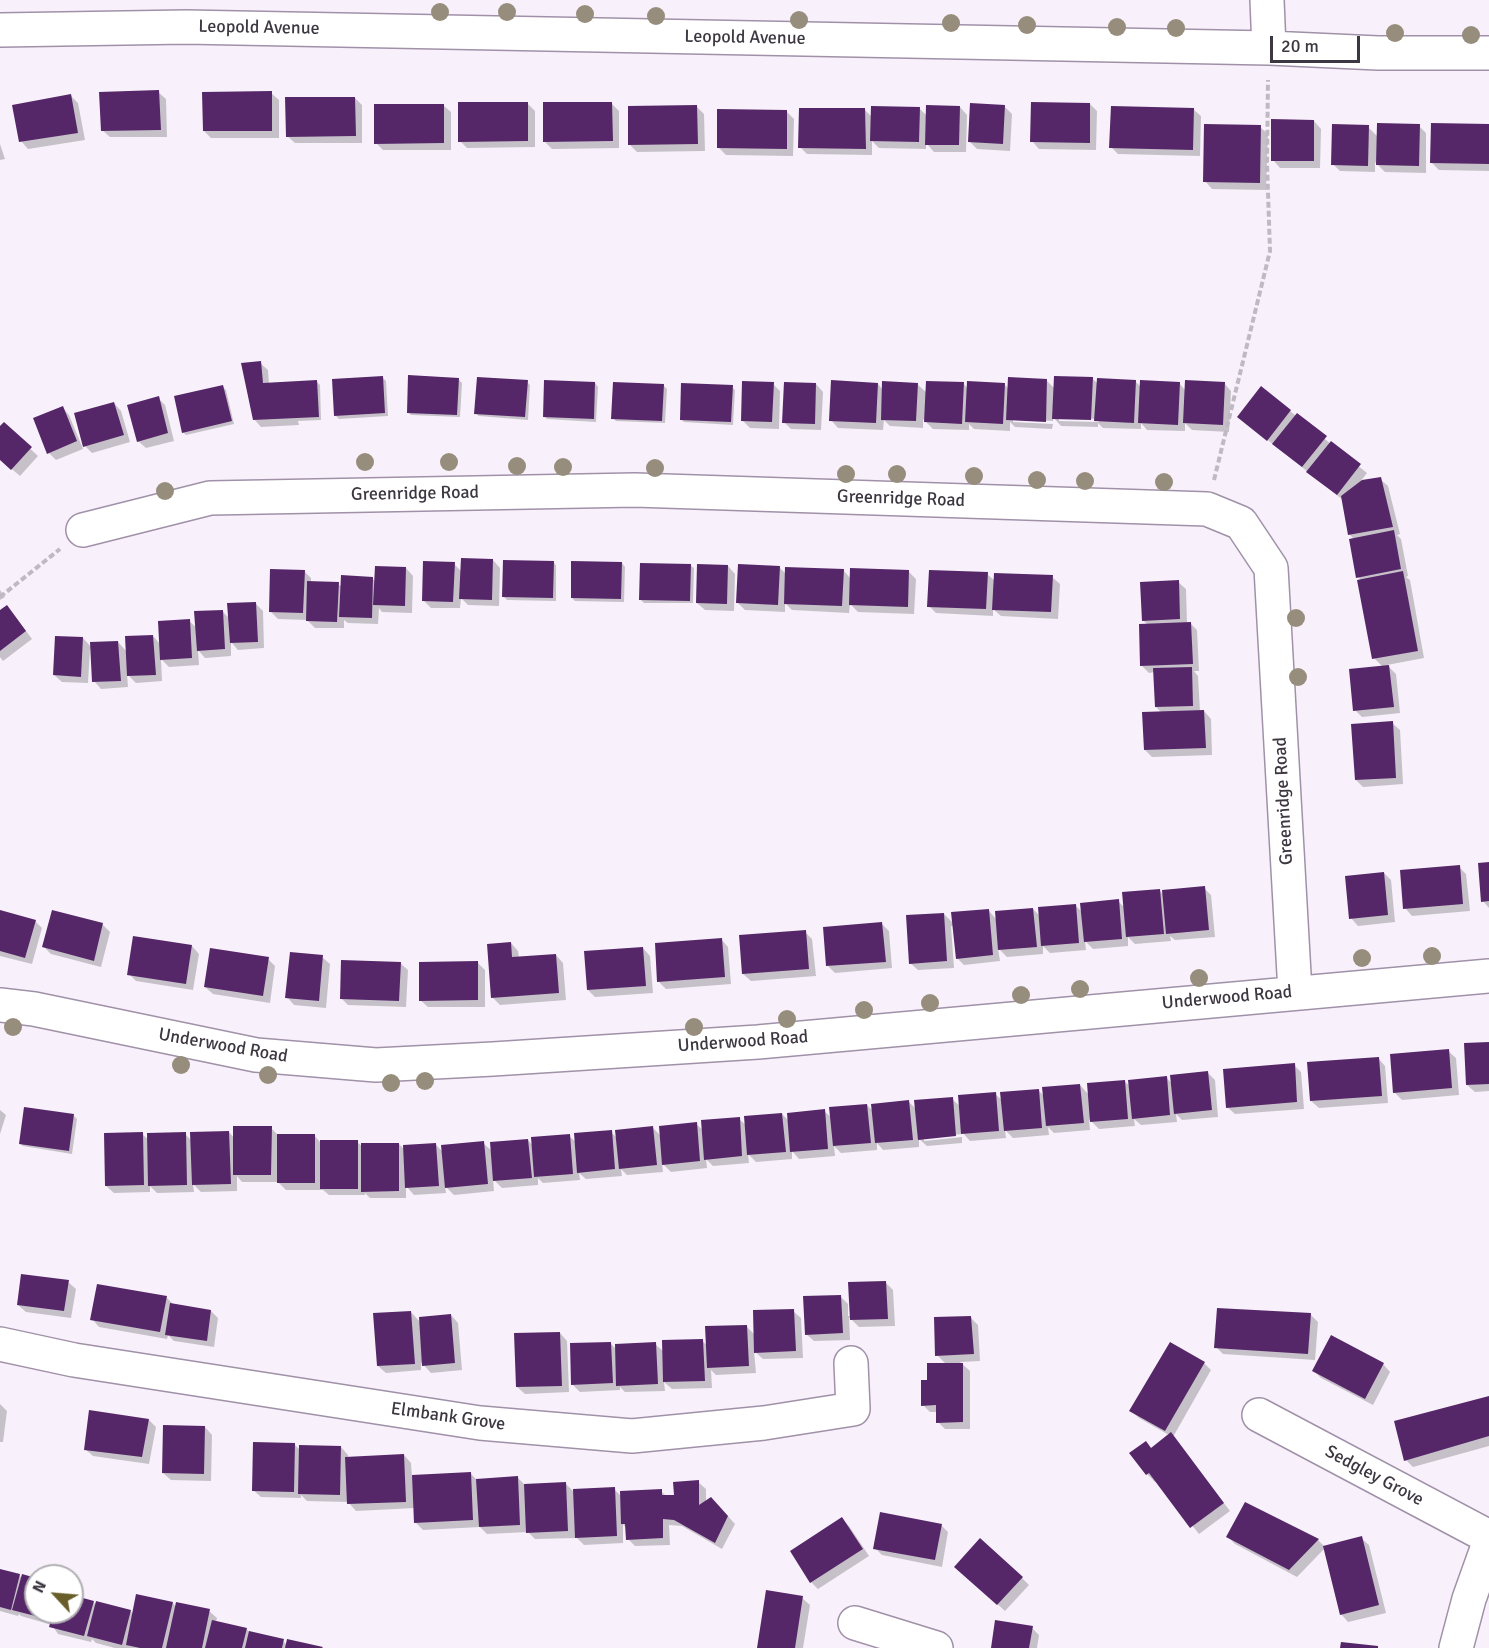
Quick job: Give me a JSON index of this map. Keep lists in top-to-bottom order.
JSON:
{
  "streets": {
    "street": [
      "Leopold Avenue",
      "Greenridge Road",
      "Underwood Road",
      "Elmbank Grove",
      "Sedgley Grove"
    ]
  },
  "crossings": [
    ["Greenridge Road", "Underwood Road"]
  ],
  "scale_bar": "20 m",
  "north": "top left"
}
